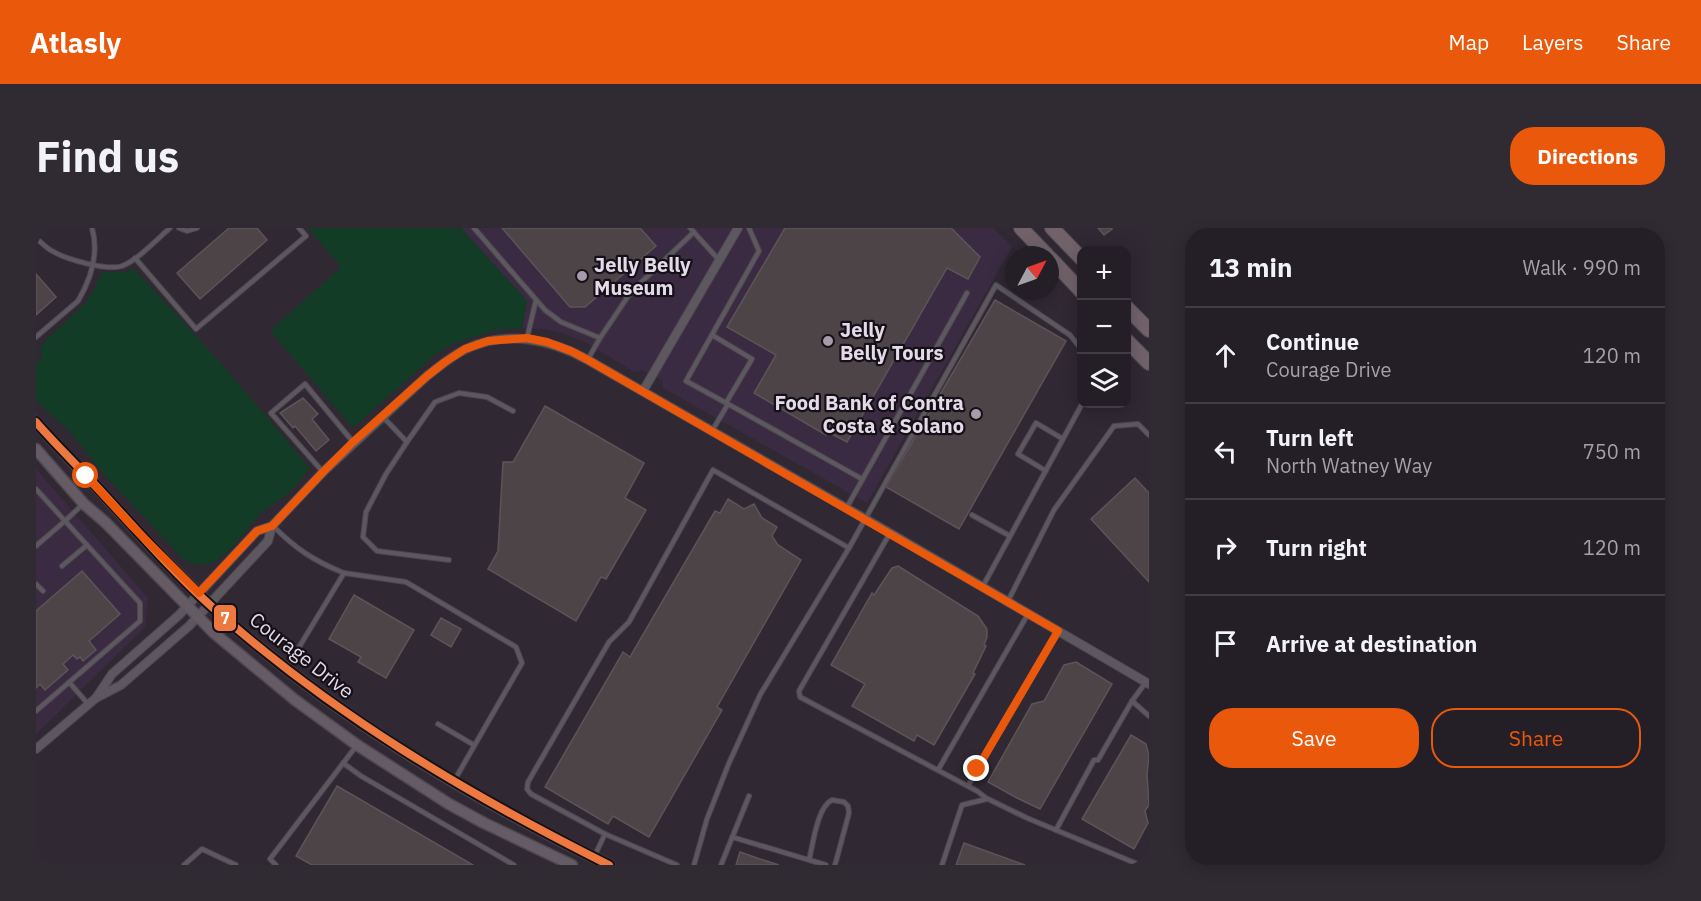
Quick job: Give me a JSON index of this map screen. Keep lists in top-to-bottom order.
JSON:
{
  "streets": {
    "street": ["Courage Drive"]
  },
  "places": ["Jelly Belly Museum", "Jelly Belly Tours", "Food Bank of Contra Costa & Solano"],
  "lines": ["transit line 7"],
  "north": "top right",
  "page": {
    "header": "Atlasly",
    "nav": ["Map", "Layers", "Share"],
    "buttons": [
      "Directions",
      ["Save", "Share"]
    ],
    "title": "Find us",
    "heading": ["13 min", "Walk · 990 m"],
    "map_buttons": ["+", "−"],
    "list": [
      ["Continue", "Courage Drive", "120 m"],
      ["Turn left", "North Watney Way", "750 m"],
      ["Turn right", "120 m"],
      "Arrive at destination"
    ]
  }
}
